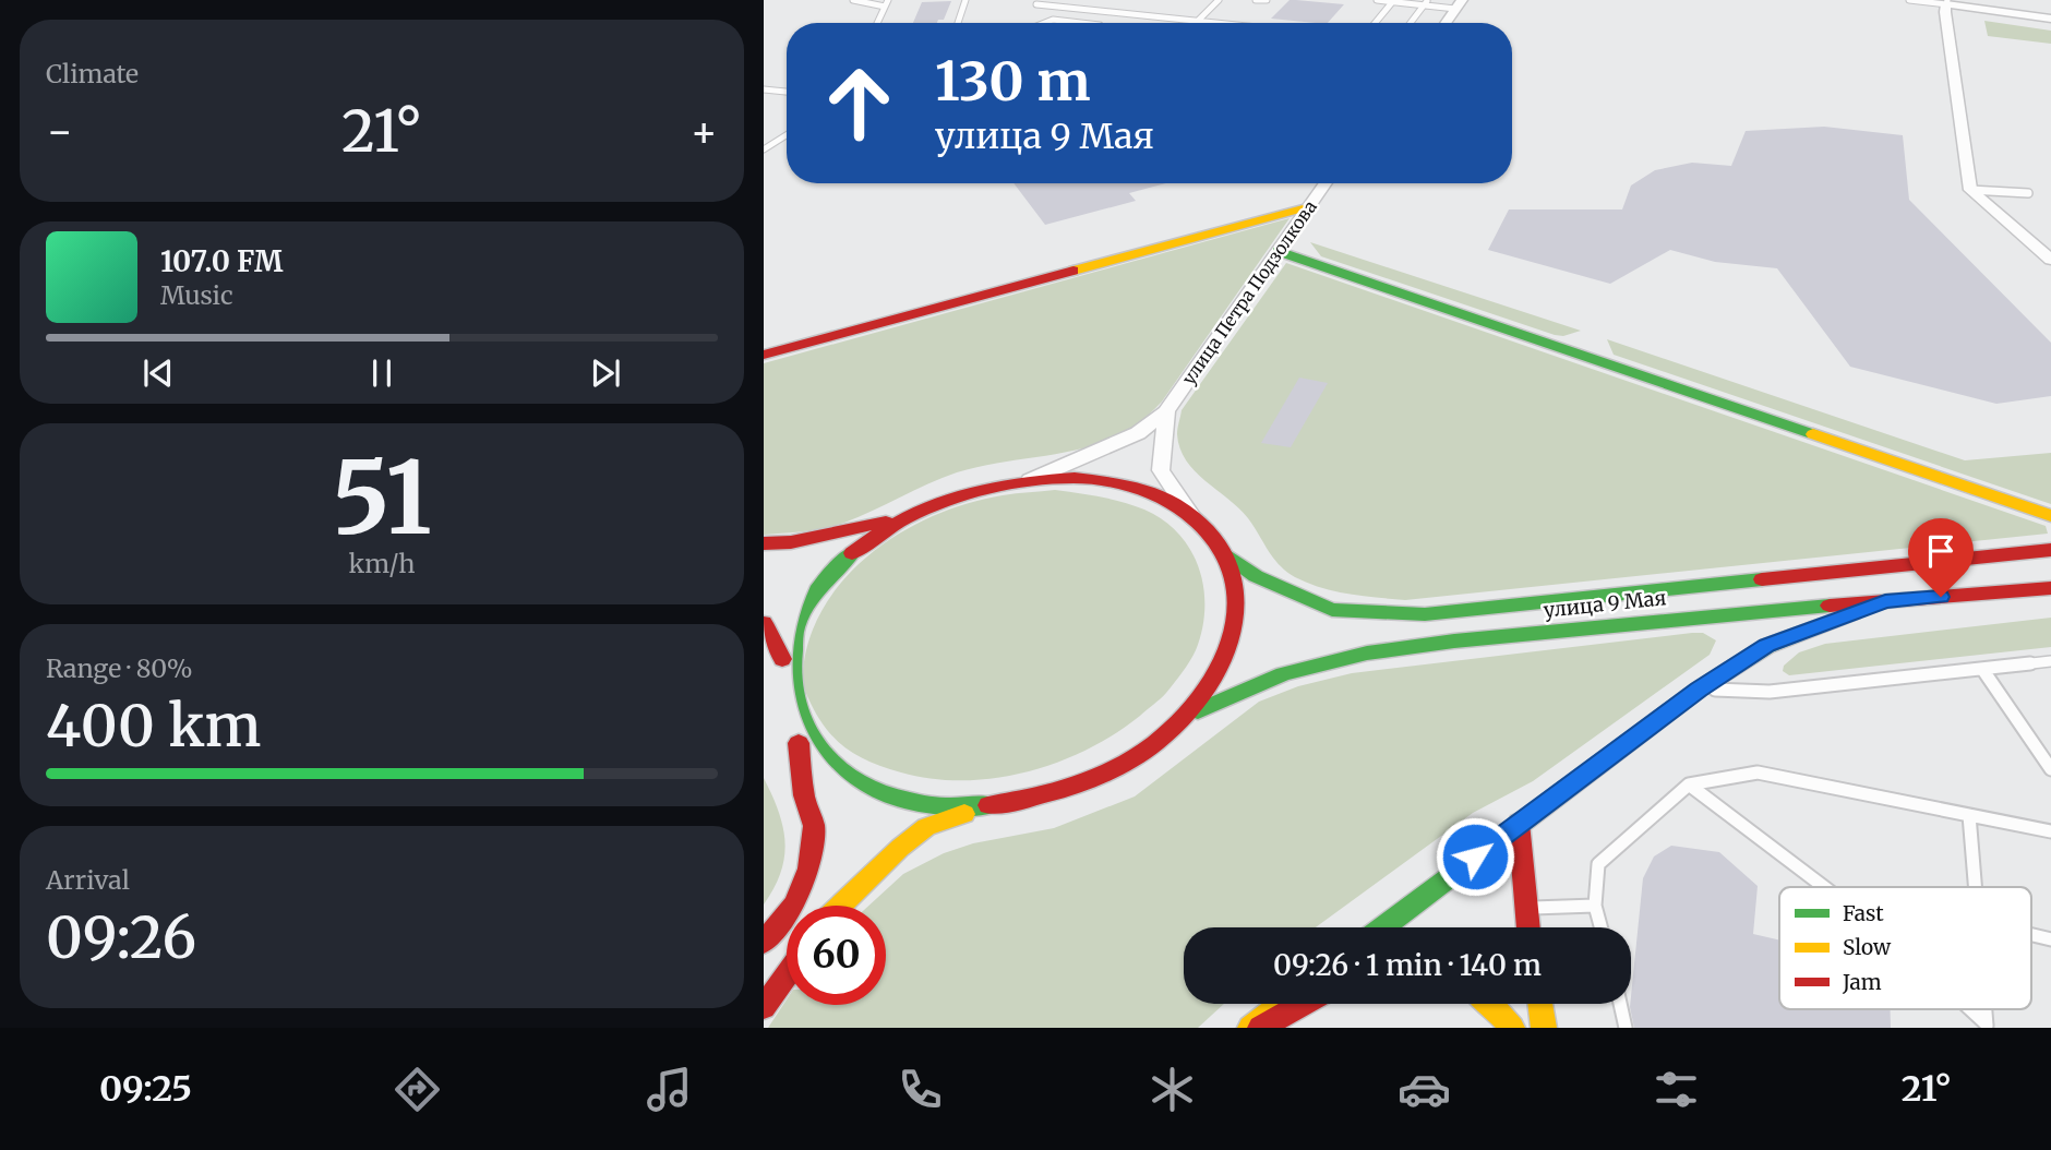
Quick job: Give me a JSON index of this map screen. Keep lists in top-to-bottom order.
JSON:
{
  "streets": {
    "main road": ["улица 9 Мая"],
    "street": ["улица Петра Подзолкова"]
  },
  "legend": ["Fast", "Slow", "Jam"],
  "page": {
    "tile": [
      "Climate",
      ["51", "km/h"],
      ["Range · 80%", "400 km"],
      ["Arrival", "09:26"]
    ],
    "turn": ["130 m", "улица 9 Мая"],
    "heat": ["−", "21°", "+"],
    "song": ["107.0 FM", "Music"],
    "limit": "60",
    "trip": "09:26 · 1 min · 140 m",
    "tabs": ["09:25", "21°"]
  }
}
